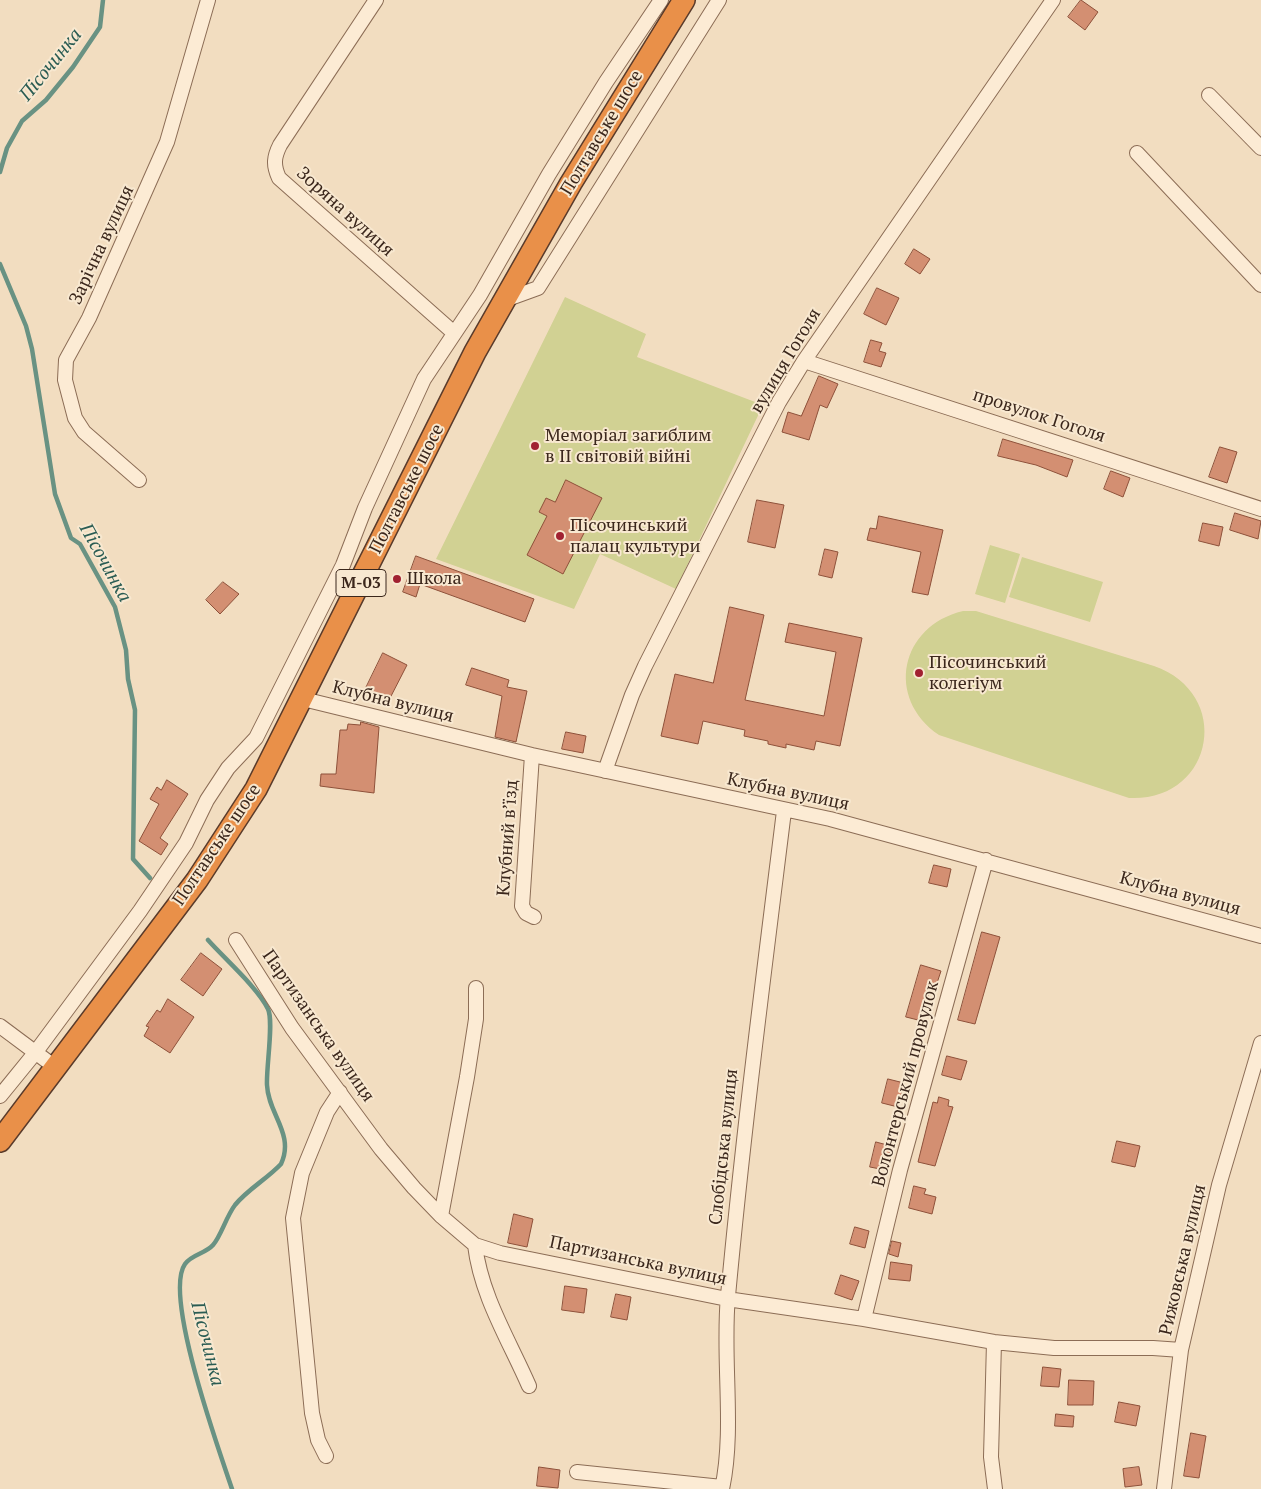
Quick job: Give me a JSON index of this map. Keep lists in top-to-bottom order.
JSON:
{
  "streets": {
    "highway": ["Полтавське шосе", "М-03"],
    "street": [
      "Зоряна вулиця",
      "Зарічна вулиця",
      "вулиця Гоголя",
      "провулок Гоголя",
      "Клубна вулиця",
      "Клубний в’їзд",
      "Партизанська вулиця",
      "Волонтерський провулок",
      "Слобідська вулиця",
      "Рижовська вулиця"
    ]
  },
  "crossings": [
    ["Полтавське шосе", "Клубна вулиця"],
    ["вулиця Гоголя", "провулок Гоголя"],
    ["вулиця Гоголя", "Клубна вулиця"],
    ["Клубна вулиця", "Клубний в’їзд"],
    ["Клубна вулиця", "Волонтерський провулок"],
    ["Клубна вулиця", "Слобідська вулиця"],
    ["Партизанська вулиця", "Волонтерський провулок"],
    ["Партизанська вулиця", "Слобідська вулиця"],
    ["Партизанська вулиця", "Рижовська вулиця"]
  ],
  "water": ["Пісочинка"],
  "places": [
    "Меморіал загиблим в II світовій війні",
    "Пісочинський палац культури",
    "Школа",
    "Пісочинський колегіум"
  ]
}
